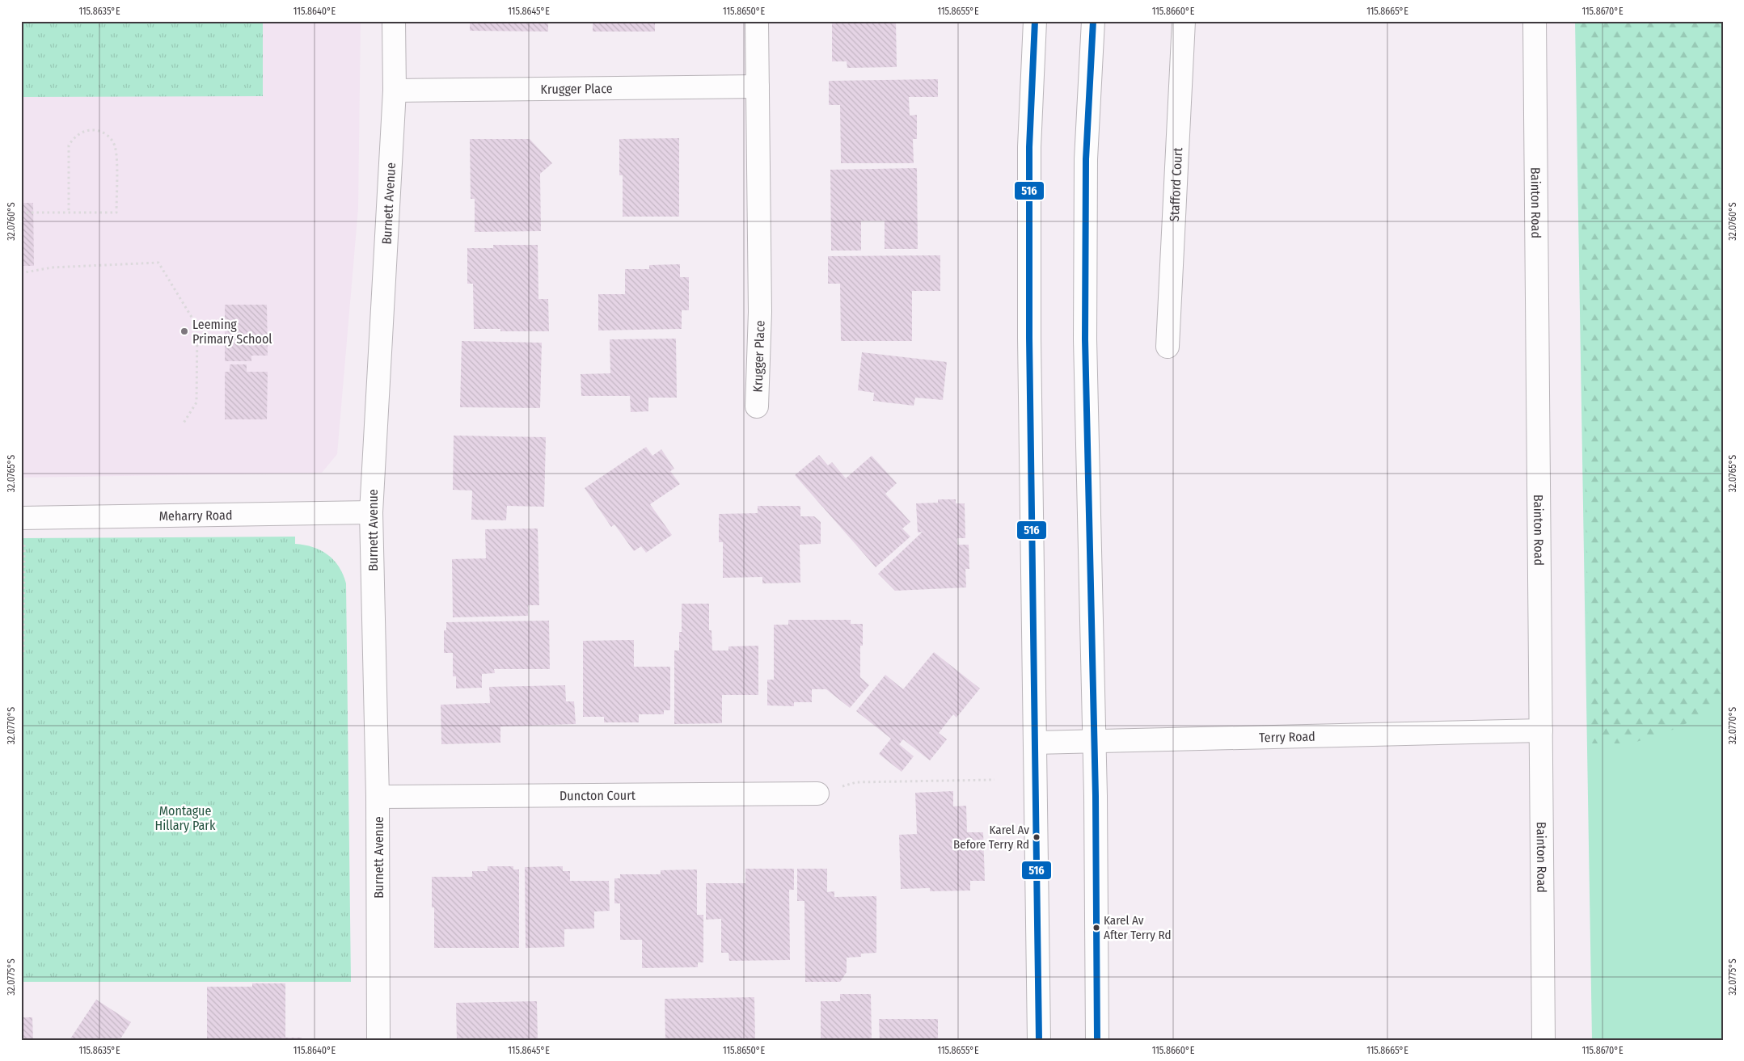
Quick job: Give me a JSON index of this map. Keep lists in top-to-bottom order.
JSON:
{
  "streets": {
    "street": [
      "Krugger Place",
      "Stafford Court",
      "Burnett Avenue",
      "Bainton Road",
      "Meharry Road",
      "Terry Road",
      "Duncton Court"
    ]
  },
  "crossings": [
    ["Krugger Place", "Burnett Avenue"],
    ["Burnett Avenue", "Meharry Road"],
    ["Burnett Avenue", "Duncton Court"],
    ["Bainton Road", "Terry Road"]
  ],
  "parks": ["Montague Hillary Park"],
  "places": ["Leeming Primary School", "Karel Av Before Terry Rd", "Karel Av After Terry Rd"],
  "lines": ["transit line 516"],
  "coordinates": [
    "115.8635°E",
    "115.8640°E",
    "115.8645°E",
    "115.8650°E",
    "115.8655°E",
    "115.8660°E",
    "115.8665°E",
    "115.8670°E",
    "32.0760°S",
    "32.0765°S",
    "32.0770°S",
    "32.0775°S"
  ]
}
